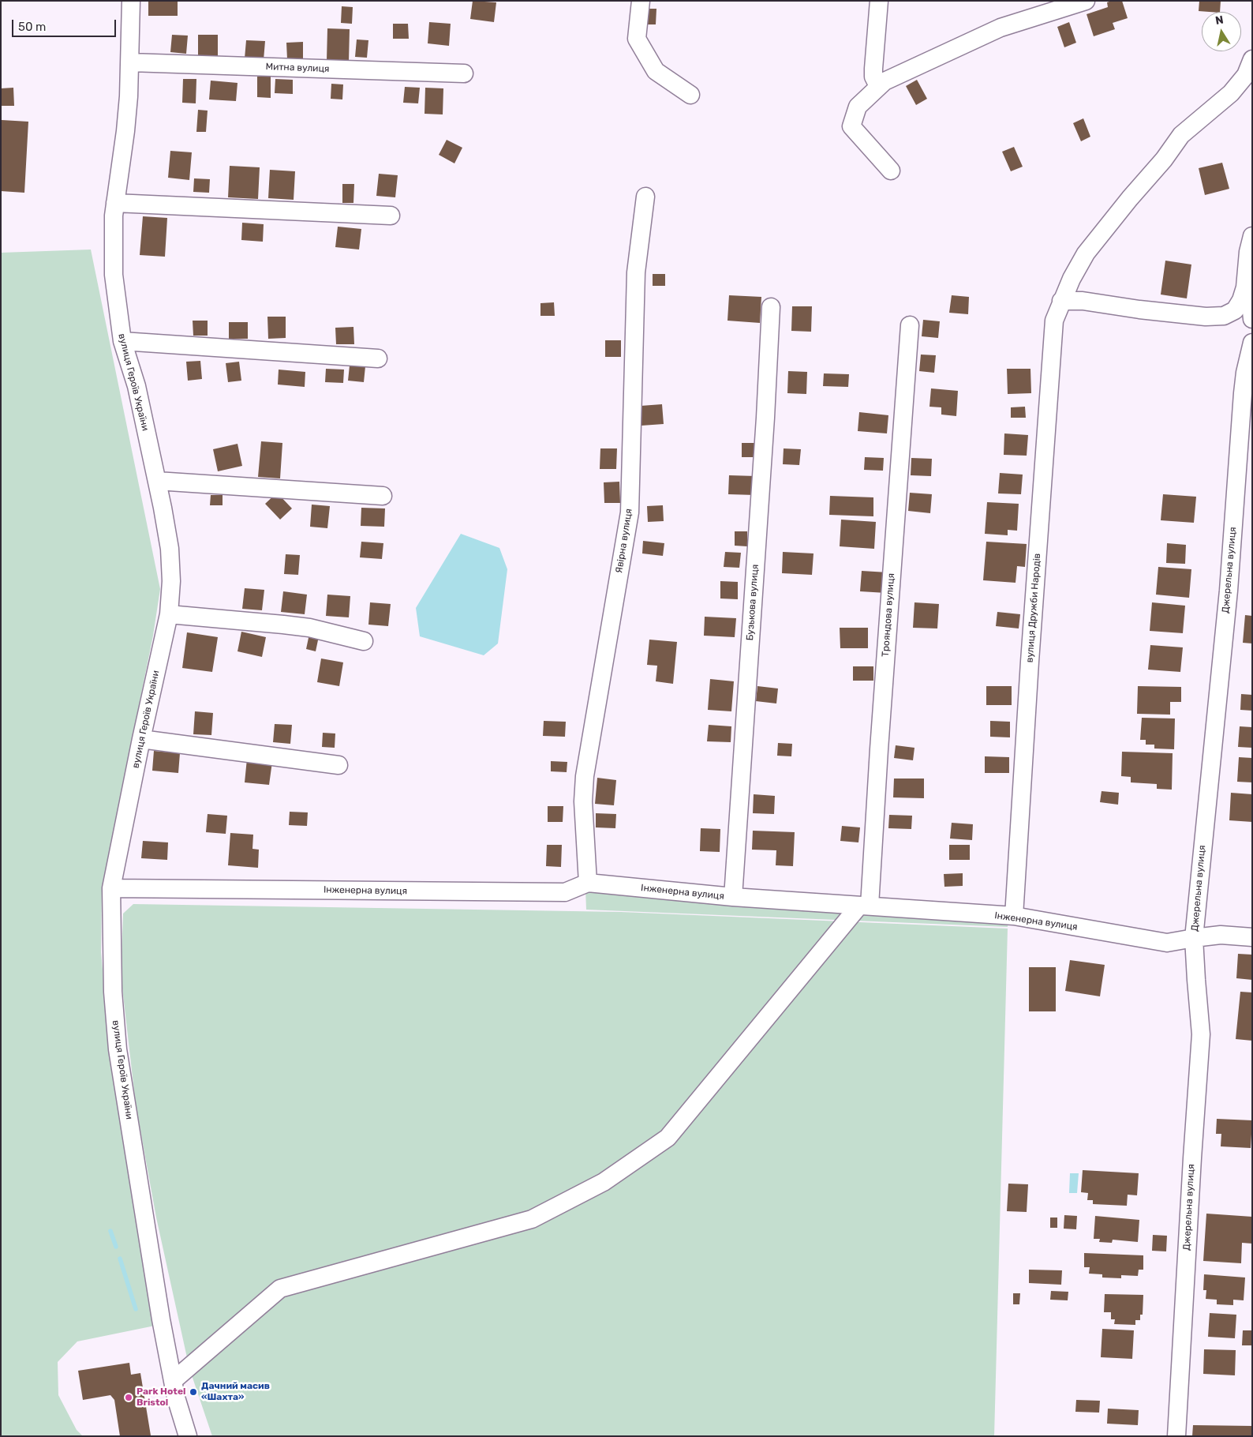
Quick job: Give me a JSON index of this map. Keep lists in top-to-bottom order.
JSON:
{
  "streets": {
    "street": [
      "Митна вулиця",
      "вулиця Героїв України",
      "Явірна вулиця",
      "Джерельна вулиця",
      "Бузькова вулиця",
      "вулиця Дружби Народів",
      "Трояндова вулиця",
      "Інженерна вулиця"
    ]
  },
  "crossings": [
    ["Митна вулиця", "вулиця Героїв України"],
    ["вулиця Героїв України", "Інженерна вулиця"],
    ["Явірна вулиця", "Інженерна вулиця"],
    ["Джерельна вулиця", "Інженерна вулиця"],
    ["Бузькова вулиця", "Інженерна вулиця"],
    ["вулиця Дружби Народів", "Інженерна вулиця"],
    ["Трояндова вулиця", "Інженерна вулиця"]
  ],
  "places": ["Дачний масив «Шахта»", "Park Hotel Bristol"],
  "scale_bar": "50 m",
  "north": "top"
}
